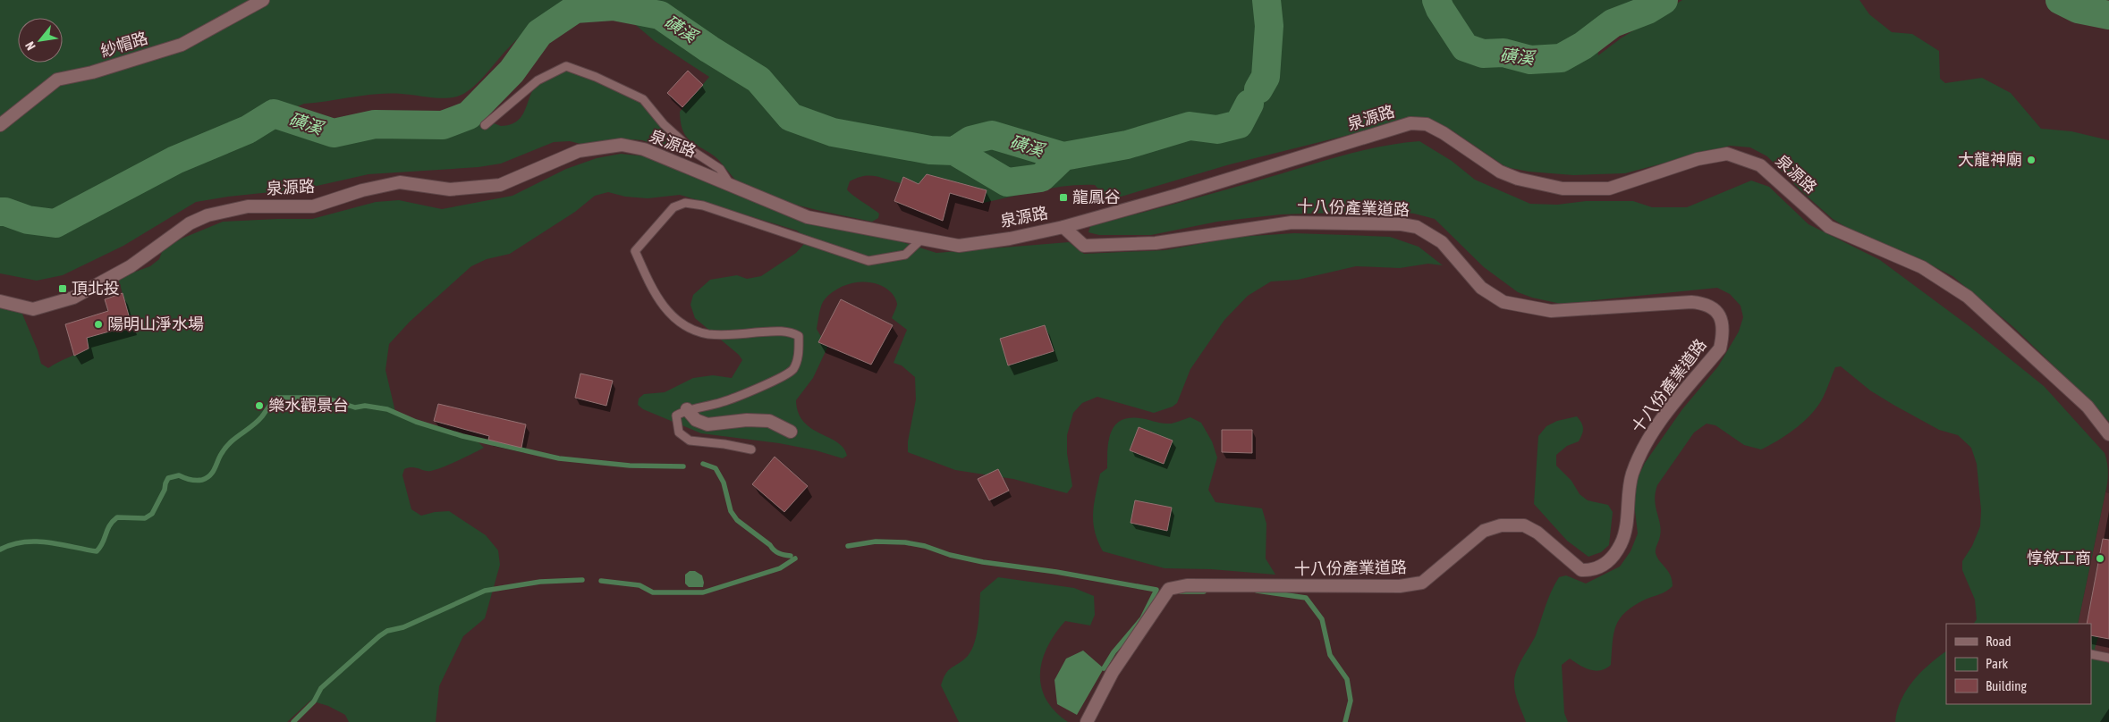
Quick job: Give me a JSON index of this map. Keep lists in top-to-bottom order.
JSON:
{
  "streets": {
    "street": ["紗帽路", "泉源路", "十八份產業道路"]
  },
  "crossings": [
    ["泉源路", "十八份產業道路"]
  ],
  "water": ["磺溪"],
  "places": {
    "other": [
      "大龍神廟",
      "陽明山淨水場",
      "樂水觀景台",
      "惇敘工商"
    ],
    "transit": ["龍鳳谷", "頂北投"]
  },
  "legend": ["Road", "Park", "Building"],
  "north": "bottom left"
}
